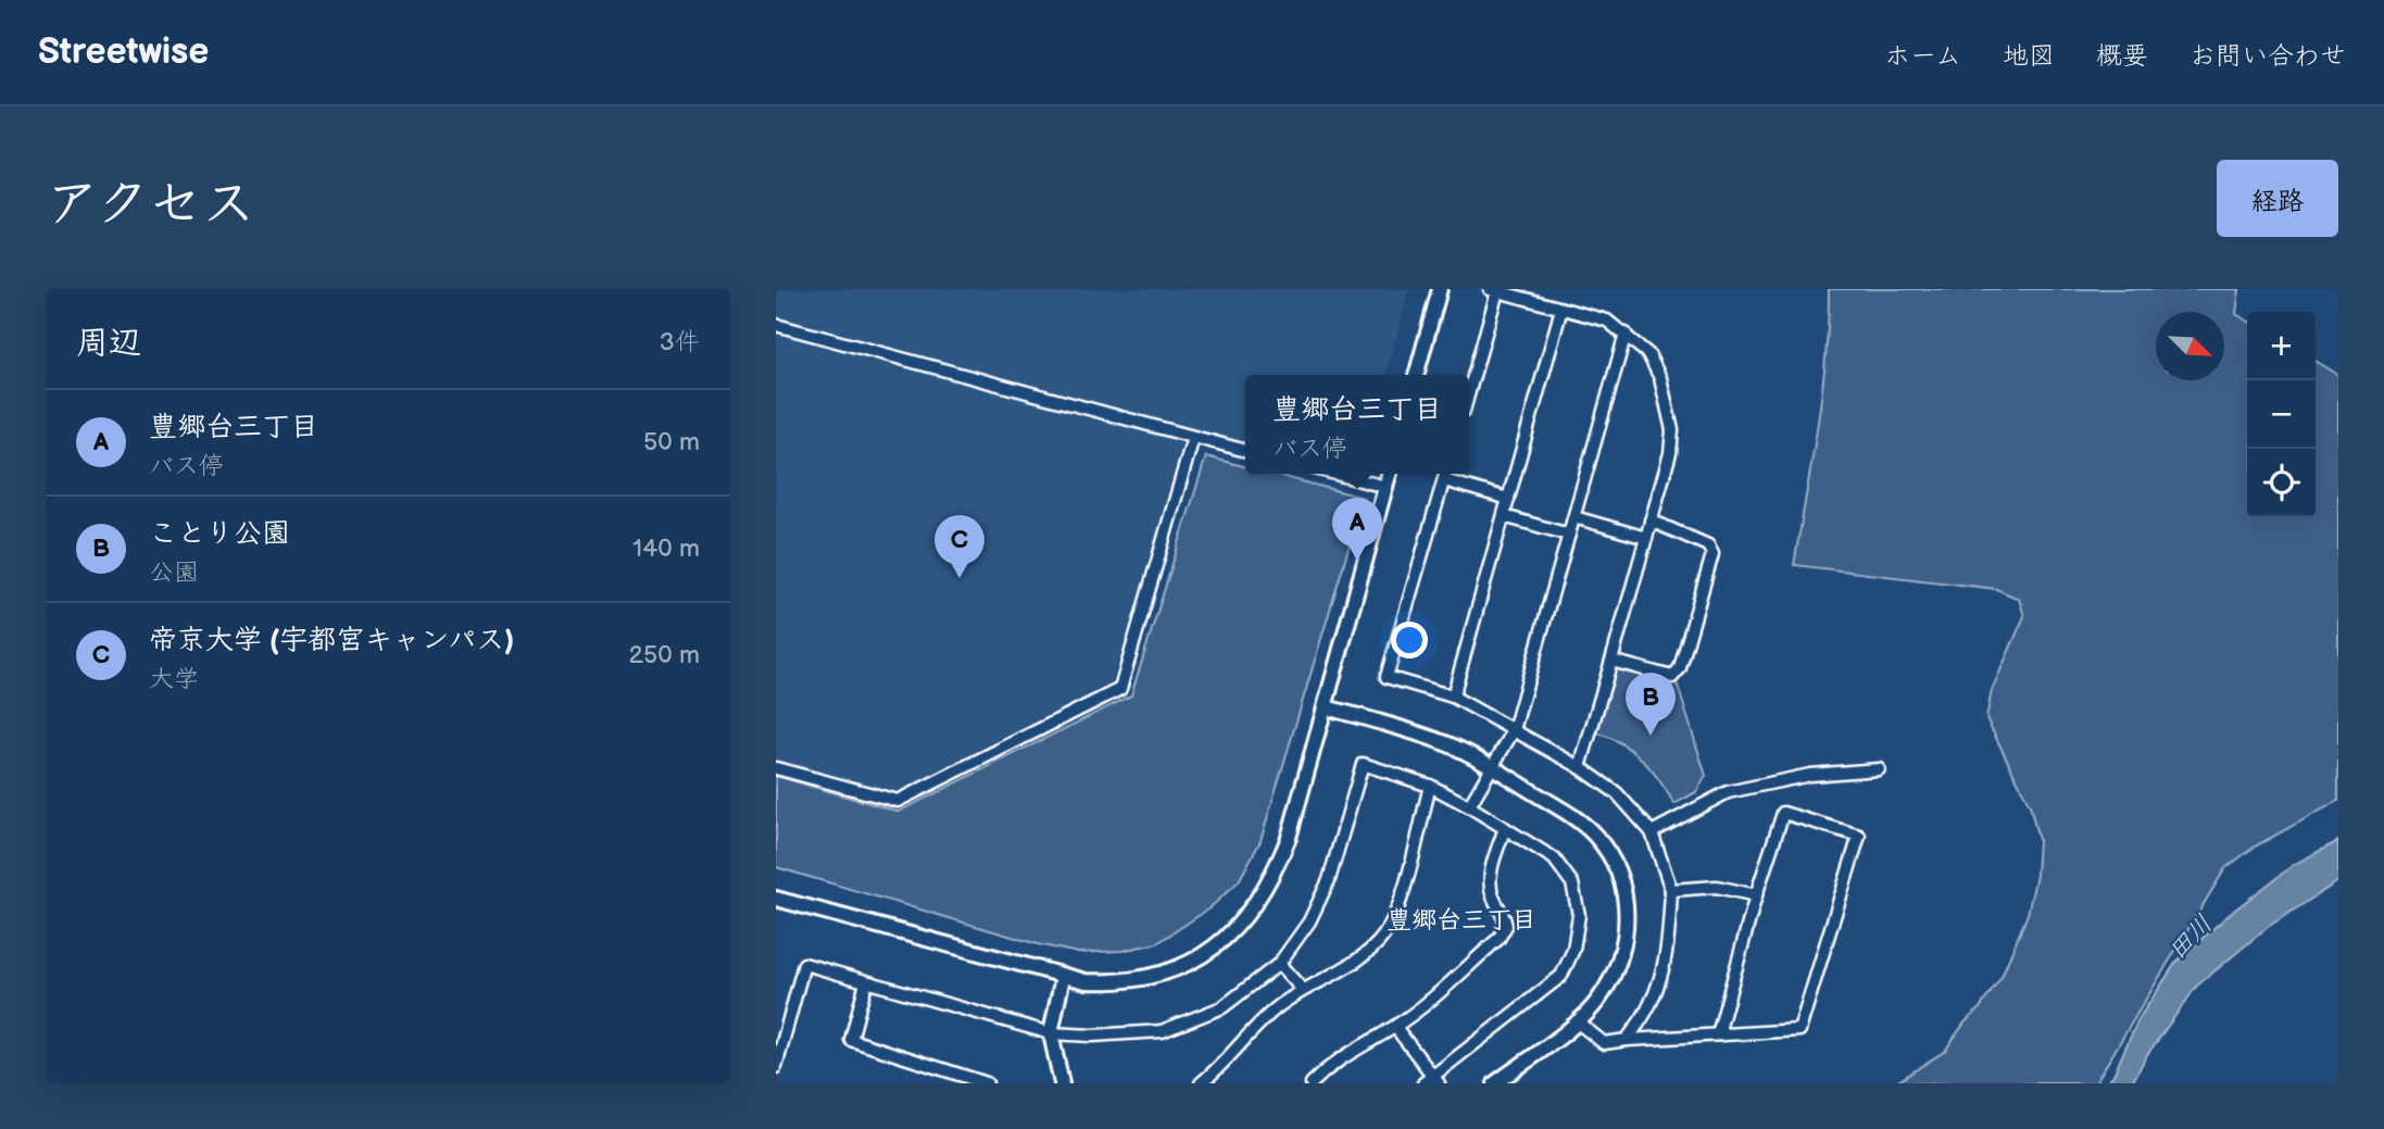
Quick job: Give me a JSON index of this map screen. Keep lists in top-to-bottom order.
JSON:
{
  "districts": ["豊郷台三丁目"],
  "water": ["田川"],
  "north": "bottom right",
  "page": {
    "header": "Streetwise",
    "nav": [
      "ホーム",
      "地図",
      "概要",
      "お問い合わせ"
    ],
    "title": "アクセス",
    "buttons": "経路",
    "heading": ["周辺", "3件"],
    "map_buttons": ["+", "−"],
    "popup": ["豊郷台三丁目", "バス停"],
    "list": [
      {
        "mark": "A",
        "name": "豊郷台三丁目",
        "note": "バス停",
        "value": "50 m"
      },
      {
        "mark": "B",
        "name": "ことり公園",
        "note": "公園",
        "value": "140 m"
      },
      {
        "mark": "C",
        "name": "帝京大学 (宇都宮キャンパス)",
        "note": "大学",
        "value": "250 m"
      }
    ],
    "pins": ["A", "C", "B"]
  }
}
